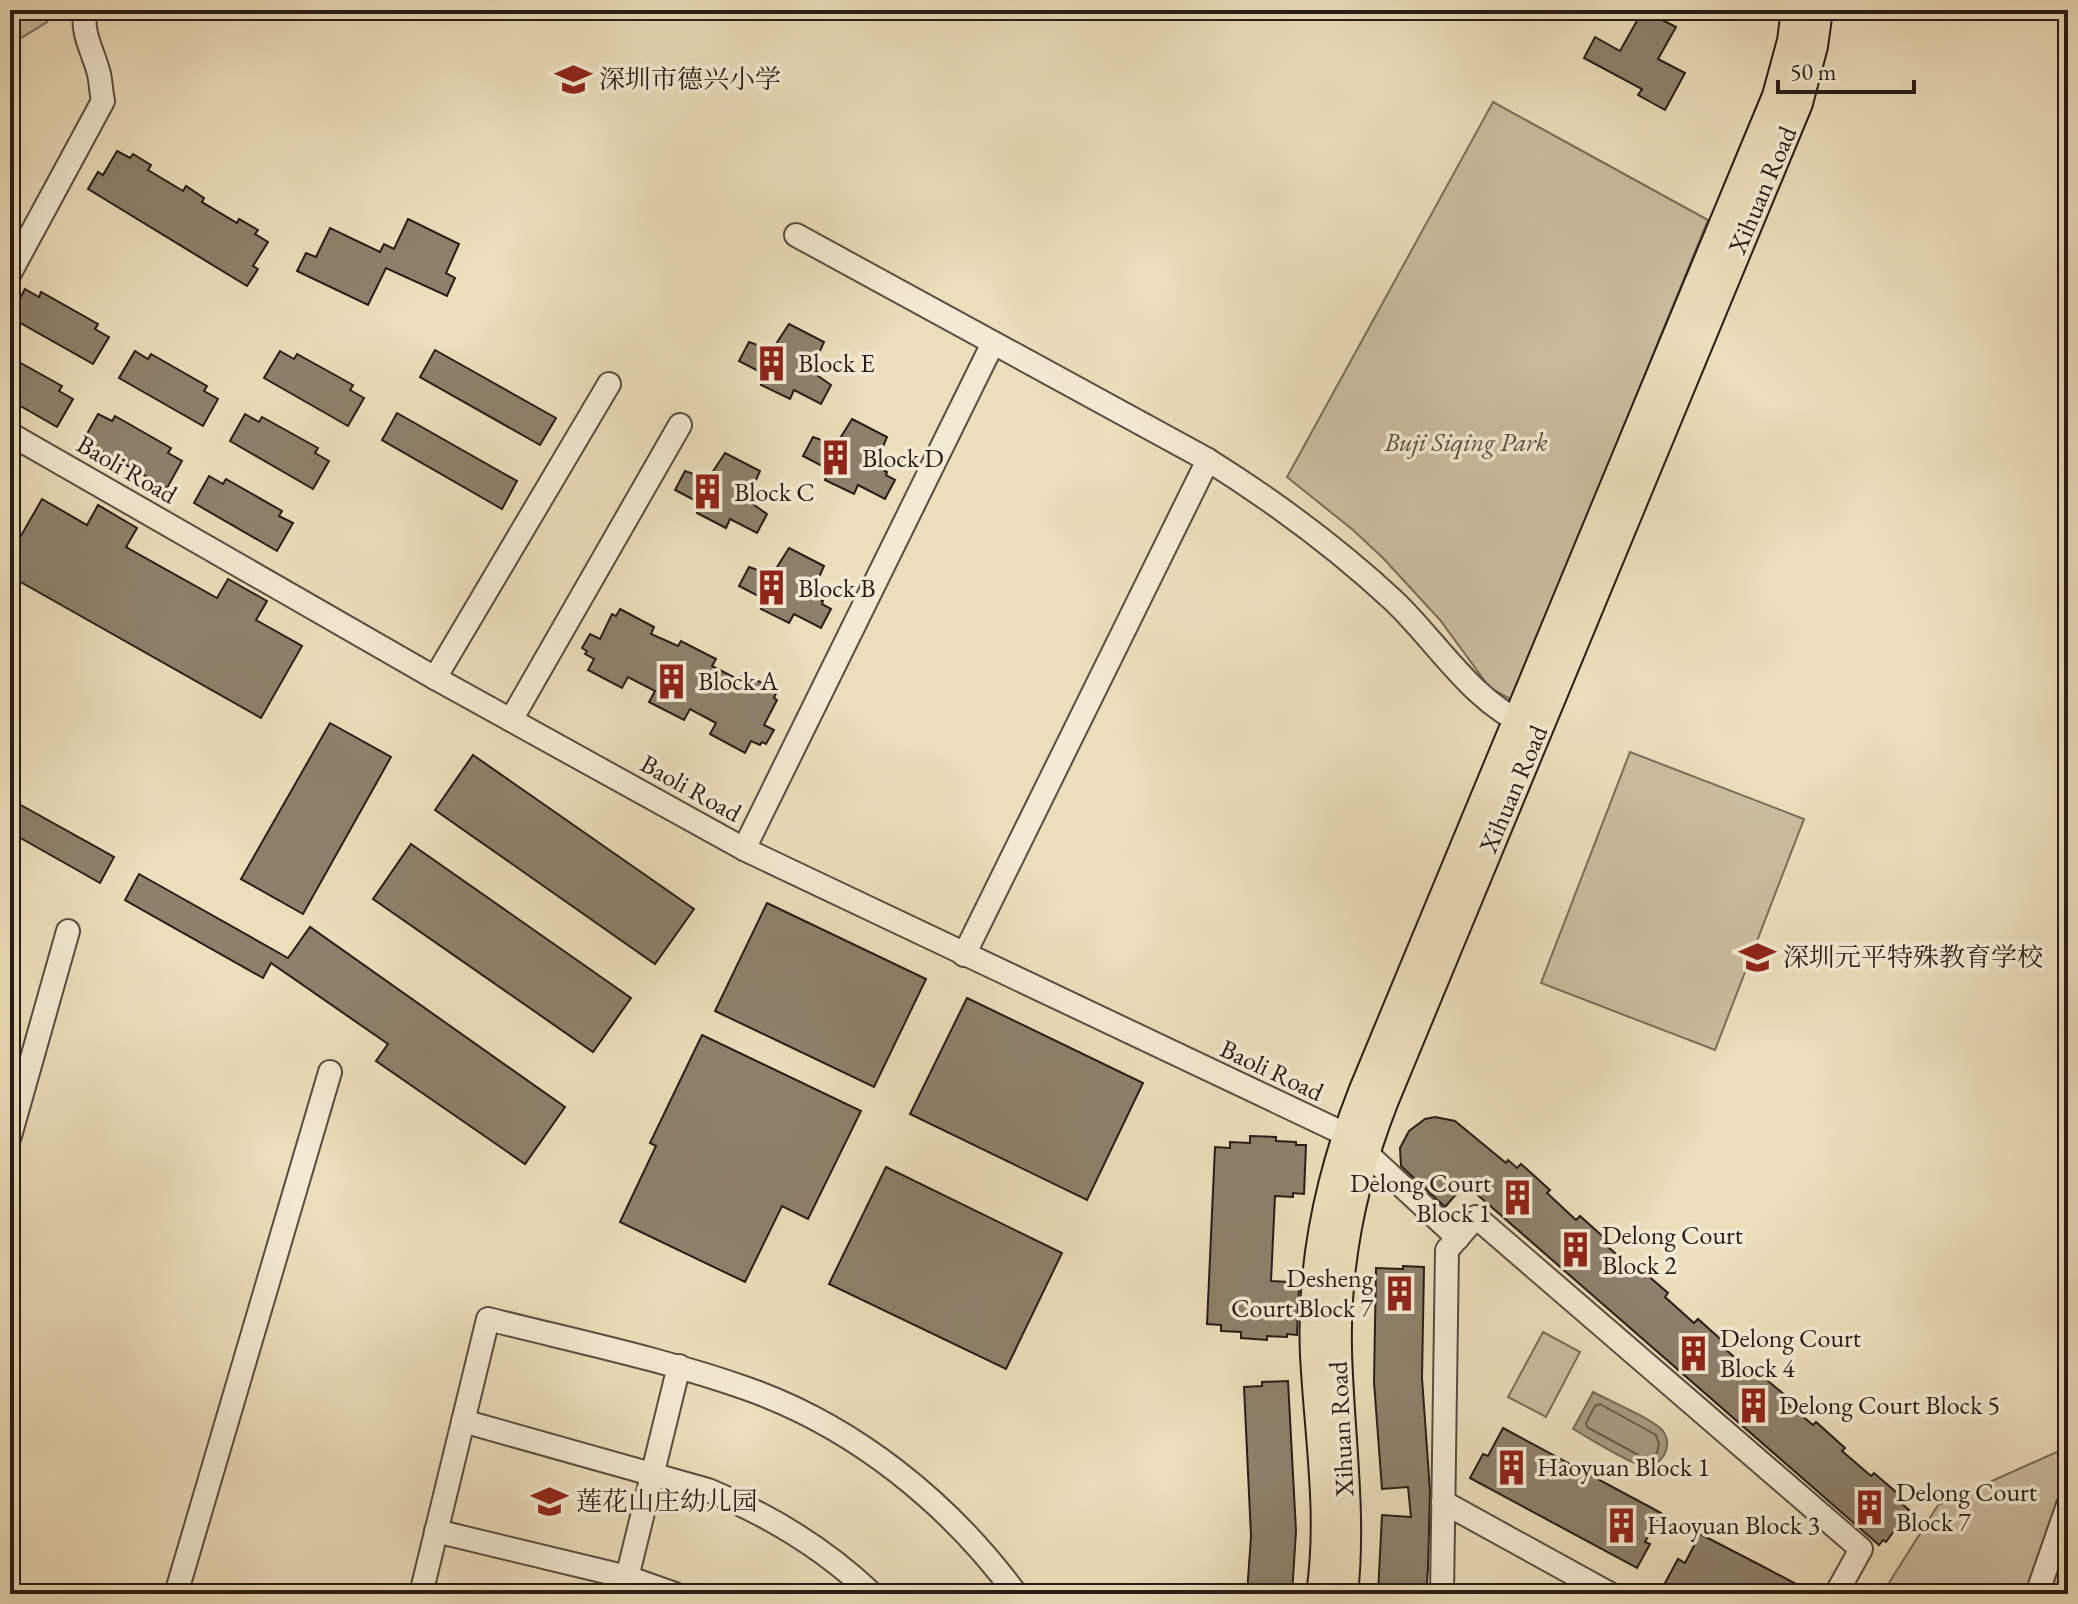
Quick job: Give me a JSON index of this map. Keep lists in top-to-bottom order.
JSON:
{
  "streets": {
    "main road": ["Xihuan Road"],
    "street": ["Baoli Road"]
  },
  "crossings": [
    ["Xihuan Road", "Baoli Road"]
  ],
  "parks": ["Buji Siqing Park"],
  "places": {
    "school or university": ["深圳市德兴小学", "深圳元平特殊教育学校", "莲花山庄幼儿园"],
    "building": [
      "Block E",
      "Block D",
      "Block C",
      "Block B",
      "Block A",
      "Delong Court Block 1",
      "Delong Court Block 2",
      "Desheng Court Block 7",
      "Delong Court Block 4",
      "Delong Court Block 5",
      "Haoyuan Block 1",
      "Delong Court Block 7",
      "Haoyuan Block 3"
    ]
  },
  "scale_bar": "50 m"
}
